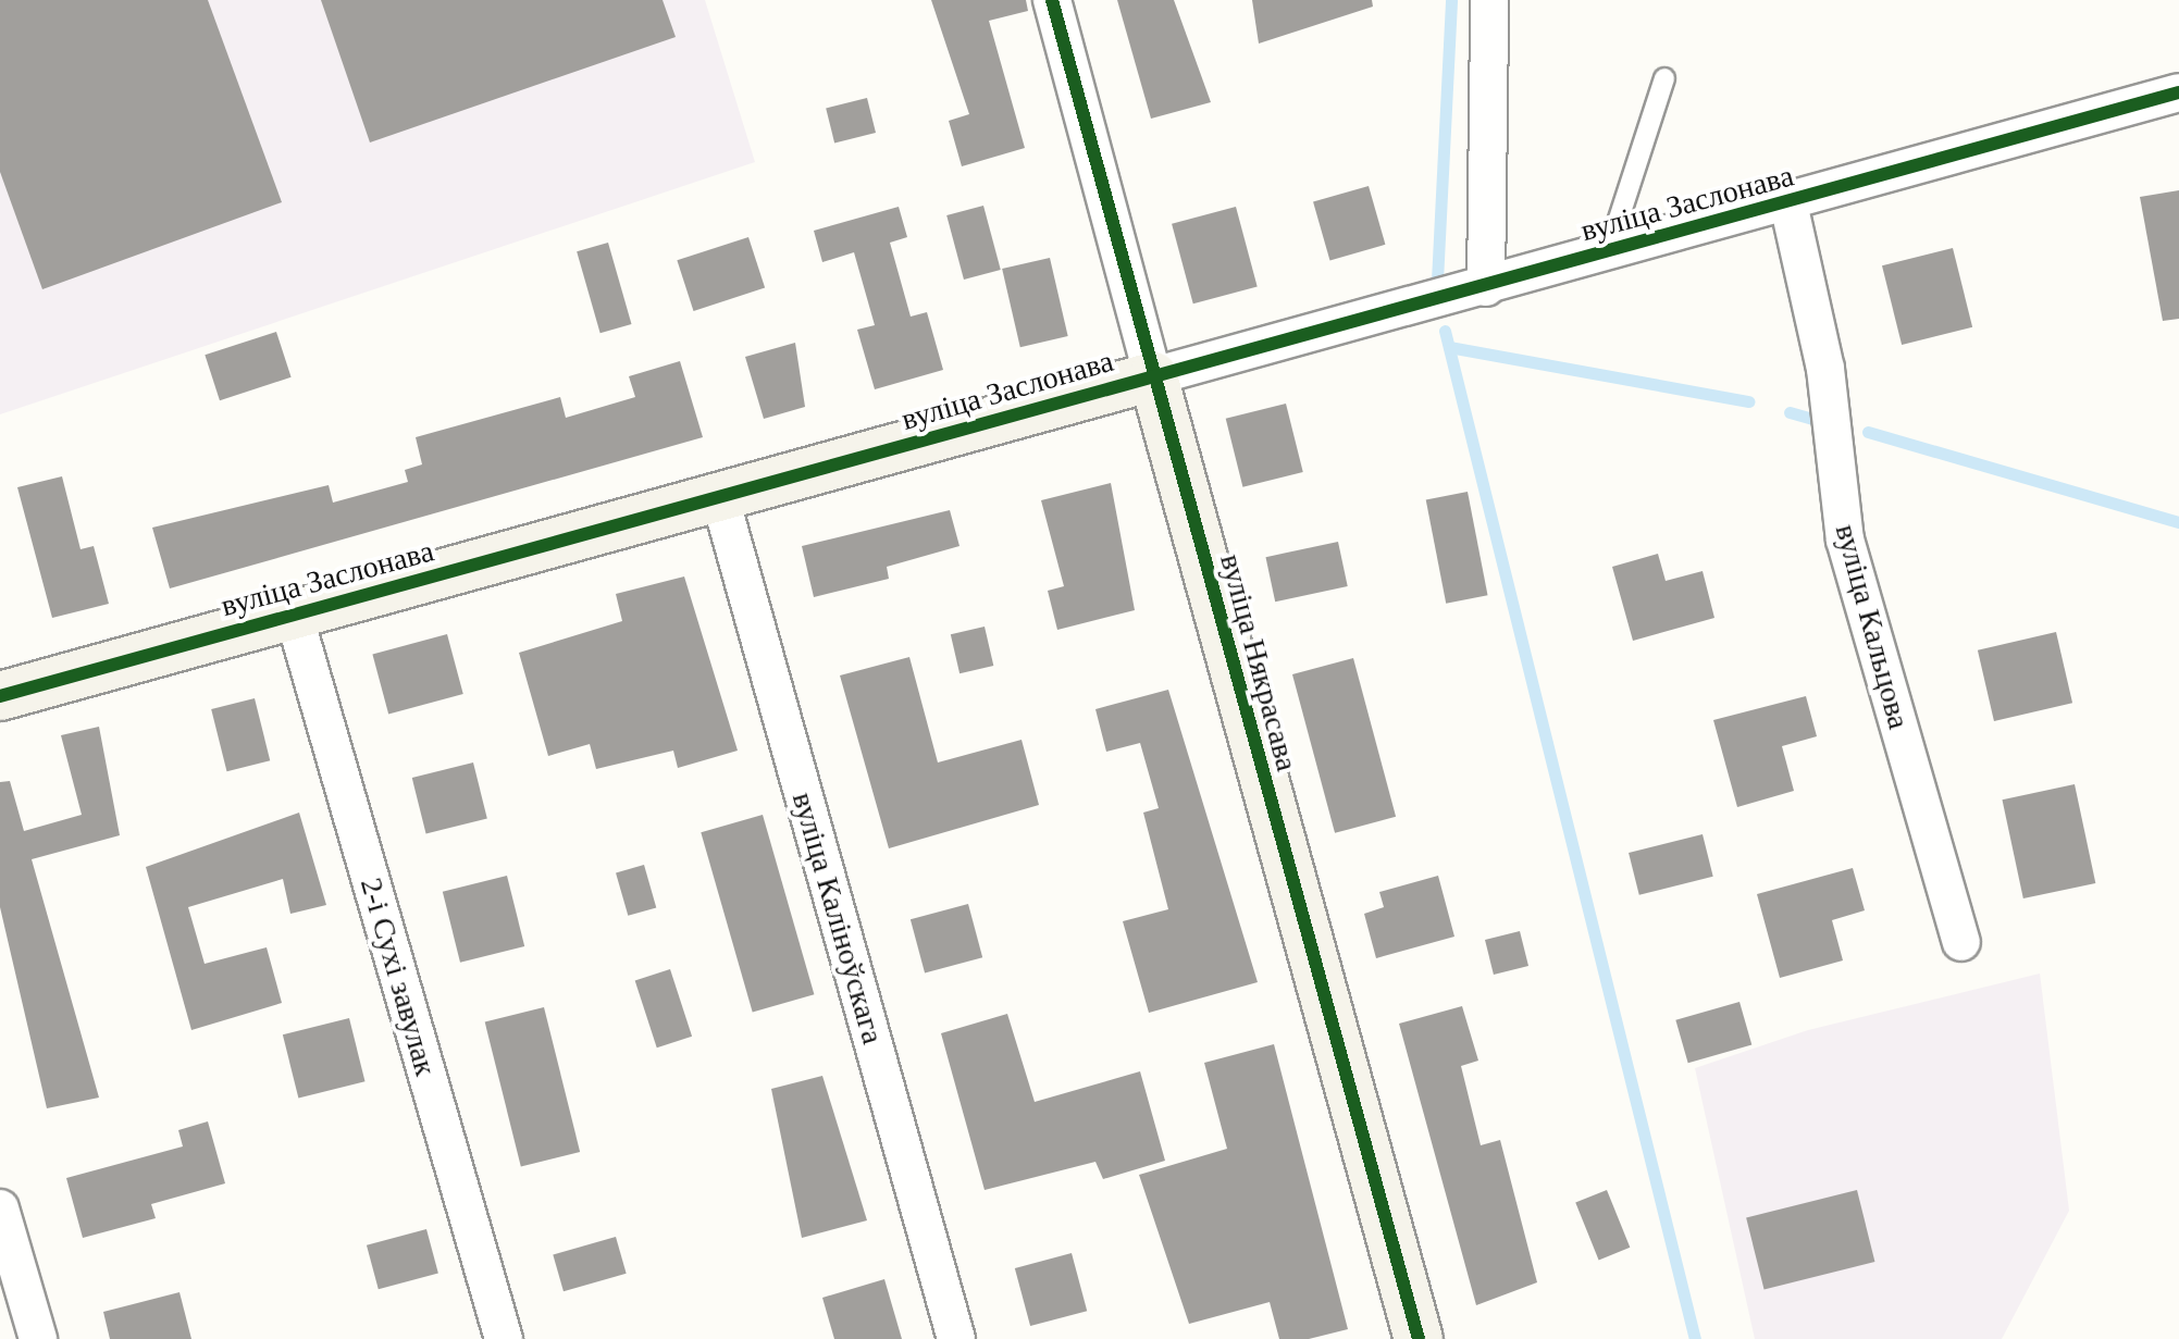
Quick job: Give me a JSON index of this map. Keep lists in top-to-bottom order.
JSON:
{
  "streets": {
    "street": [
      "вуліца Заслонава",
      "вуліца Кальцова",
      "вуліца Някрасава",
      "вуліца Каліноўскага",
      "2-і Сухі завулак"
    ]
  },
  "crossings": [
    ["вуліца Заслонава", "вуліца Кальцова"],
    ["вуліца Заслонава", "вуліца Някрасава"],
    ["вуліца Заслонава", "вуліца Каліноўскага"],
    ["вуліца Заслонава", "2-і Сухі завулак"]
  ]
}
